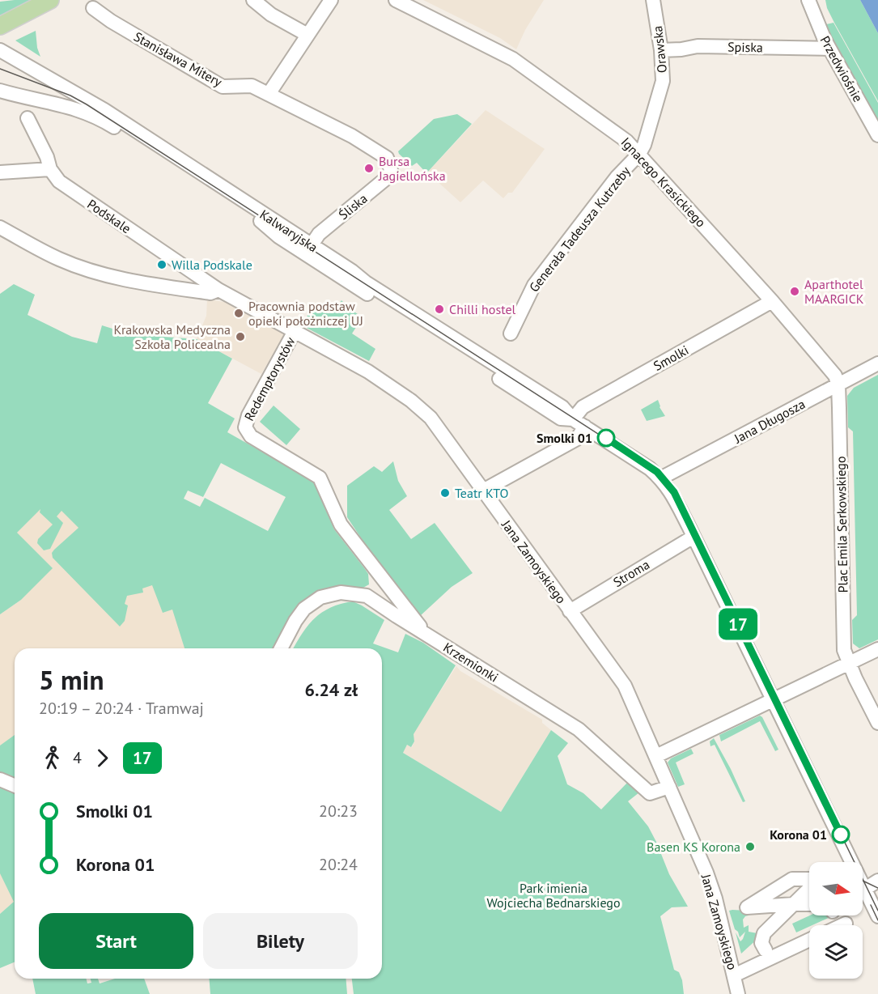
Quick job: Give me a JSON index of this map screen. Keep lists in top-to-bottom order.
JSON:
{
  "streets": {
    "street": [
      "Spiska",
      "Orawska",
      "Stanisława Mitery",
      "Przedwiośnie",
      "Ignacego Krasickiego",
      "Śliska",
      "Podskale",
      "Generała Tadeusza Kutrzeby",
      "Kalwaryjska",
      "Smolki",
      "Redemptorystów",
      "Jana Długosza",
      "Plac Emila Serkowskiego",
      "Jana Zamoyskiego",
      "Stroma",
      "Krzemionki"
    ]
  },
  "crossings": [
    ["Spiska", "Orawska"],
    ["Spiska", "Przedwiośnie"],
    ["Orawska", "Ignacego Krasickiego"],
    ["Orawska", "Generała Tadeusza Kutrzeby"],
    ["Stanisława Mitery", "Śliska"],
    ["Ignacego Krasickiego", "Generała Tadeusza Kutrzeby"],
    ["Ignacego Krasickiego", "Smolki"],
    ["Ignacego Krasickiego", "Jana Długosza"],
    ["Ignacego Krasickiego", "Plac Emila Serkowskiego"],
    ["Śliska", "Kalwaryjska"],
    ["Podskale", "Jana Zamoyskiego"],
    ["Kalwaryjska", "Smolki"],
    ["Kalwaryjska", "Jana Długosza"],
    ["Kalwaryjska", "Stroma"],
    ["Redemptorystów", "Jana Zamoyskiego"],
    ["Redemptorystów", "Krzemionki"],
    ["Jana Długosza", "Plac Emila Serkowskiego"],
    ["Jana Zamoyskiego", "Stroma"],
    ["Jana Zamoyskiego", "Krzemionki"]
  ],
  "parks": ["Park imienia Wojciecha Bednarskiego"],
  "places": [
    "Bursa Jagiellońska",
    "Willa Podskale",
    "Aparthotel MAARGICK",
    "Chilli hostel",
    "Pracownia podstaw opieki położniczej UJ",
    "Krakowska Medyczna Szkoła Policealna",
    "Smolki 01",
    "Teatr KTO",
    "Korona 01",
    "Basen KS Korona"
  ],
  "lines": ["tram line 17"],
  "north": "right",
  "page": {
    "on_map": "17",
    "heading": ["5 min", "20:19 – 20:24 · Tramwaj", "6.24 zł"],
    "legs": ["4", "17"],
    "list": [
      {
        "name": "Smolki 01",
        "value": "20:23"
      },
      {
        "name": "Korona 01",
        "value": "20:24"
      }
    ],
    "buttons": ["Start", "Bilety"]
  }
}
